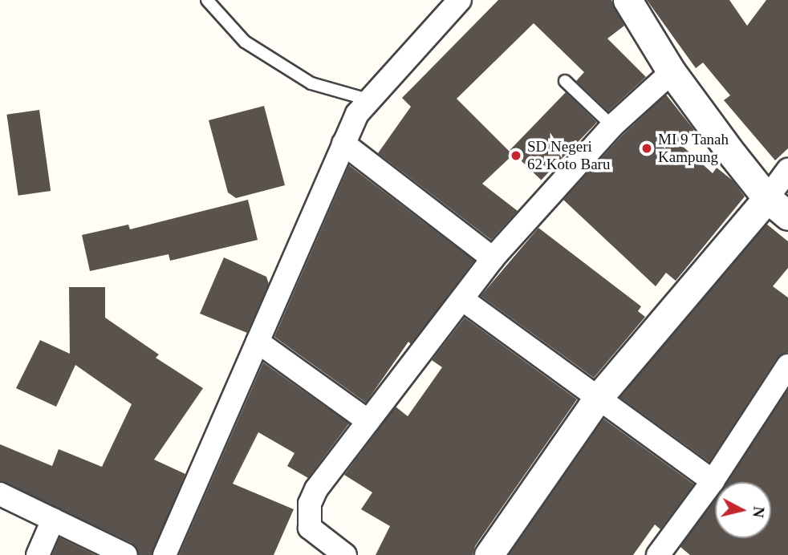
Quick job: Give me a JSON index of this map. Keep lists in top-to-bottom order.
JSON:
{
  "places": ["MI 9 Tanah Kampung", "SD Negeri 62 Koto Baru"],
  "north": "right"
}
